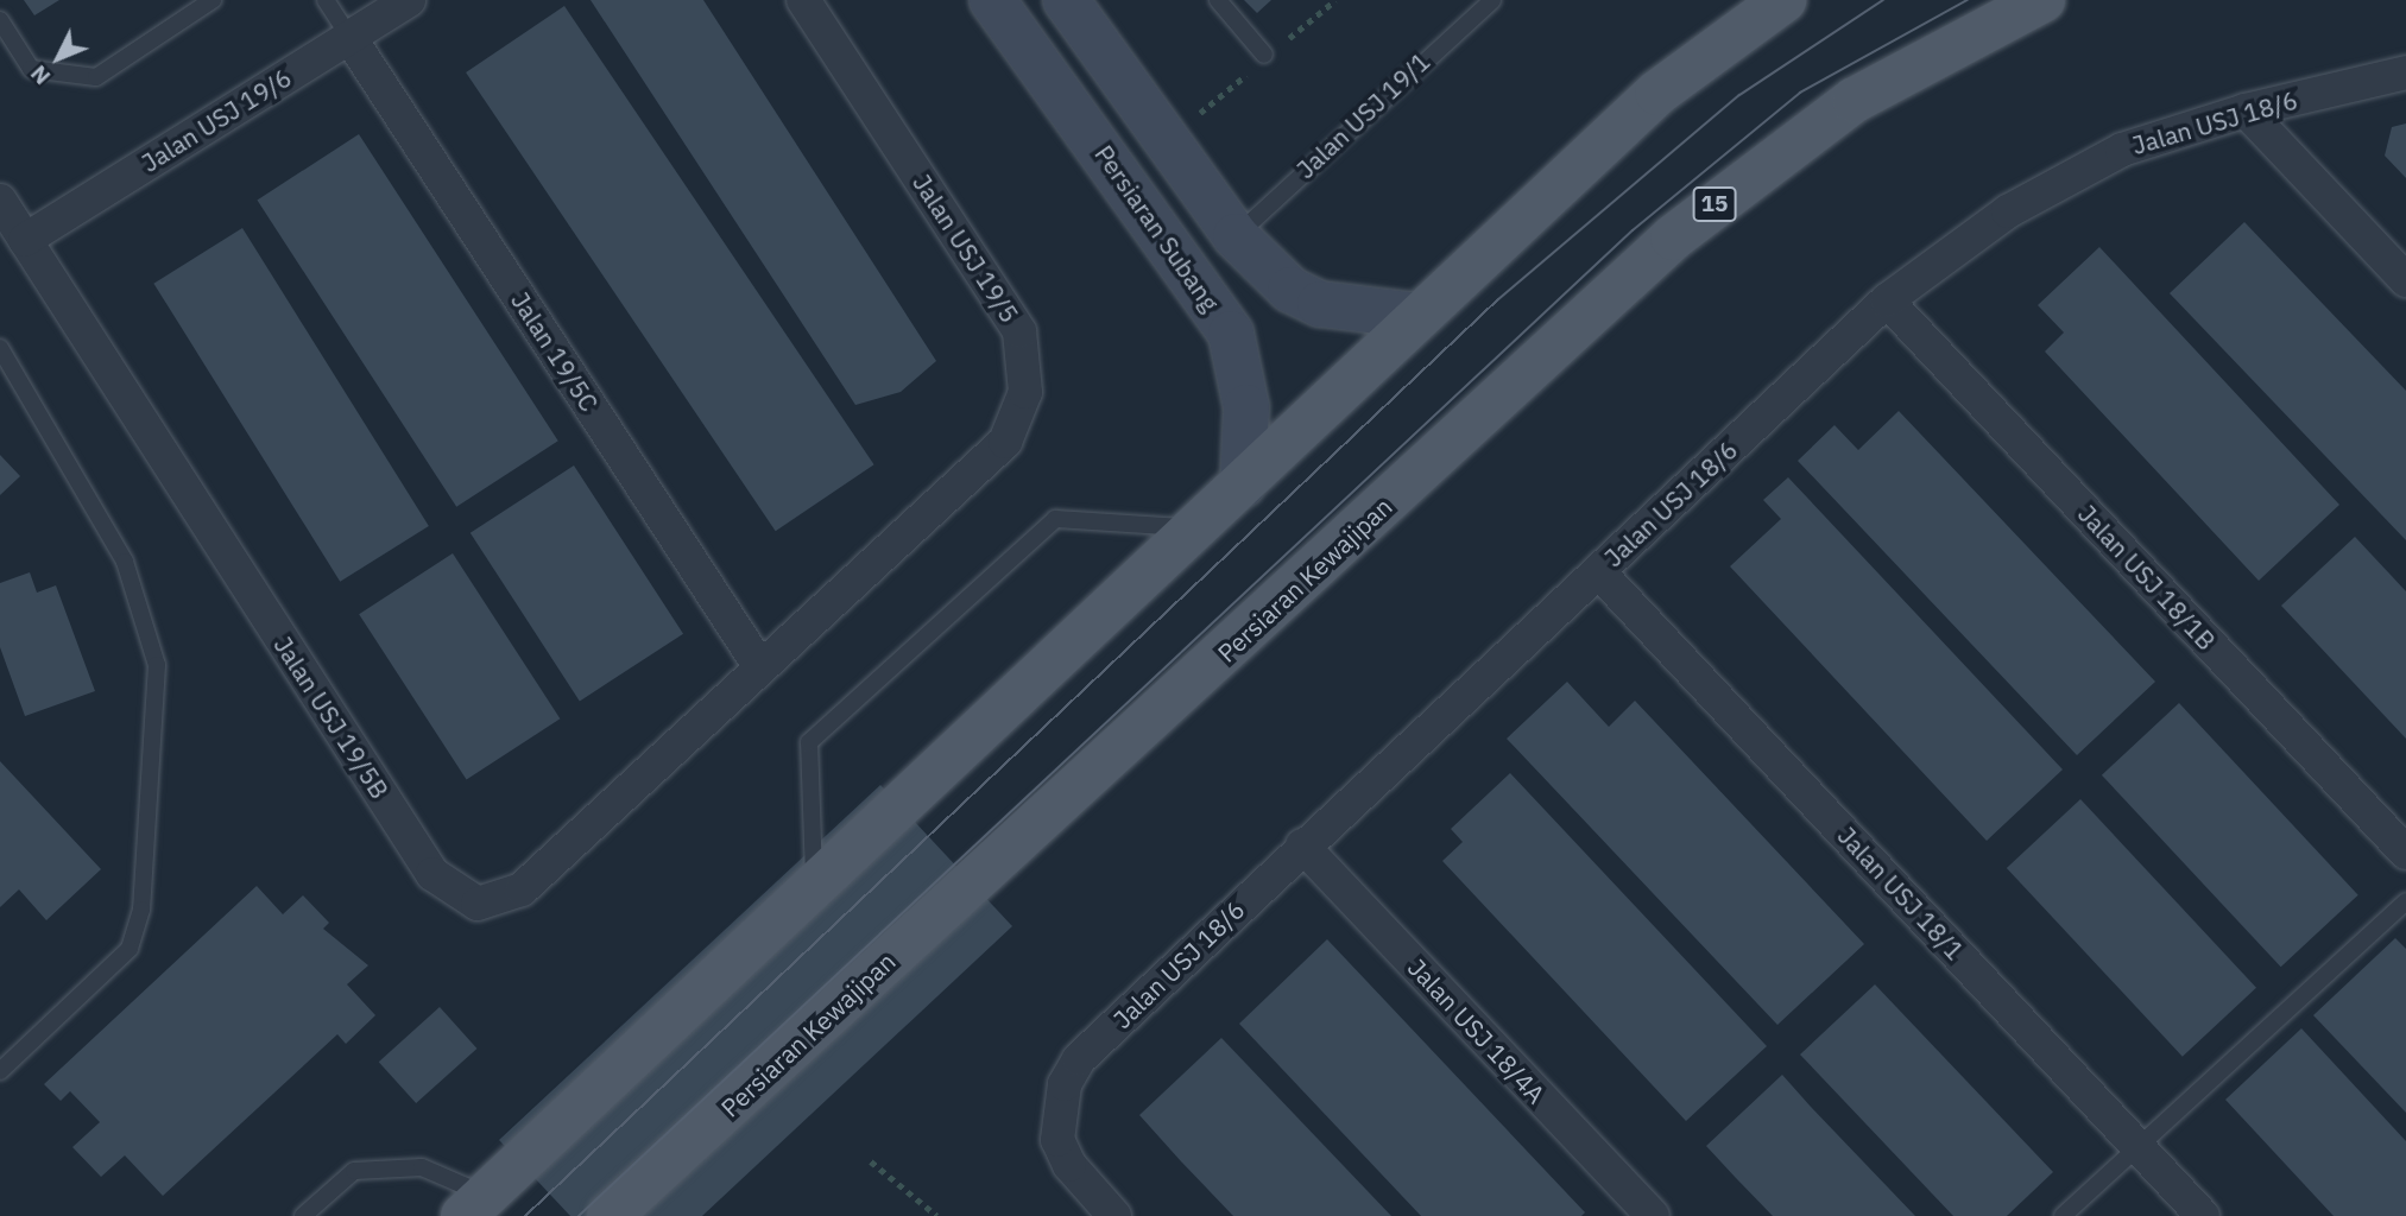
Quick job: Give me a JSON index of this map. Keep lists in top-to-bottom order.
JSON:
{
  "streets": {
    "main road": ["15", "Persiaran Kewajipan"],
    "street": [
      "Jalan USJ 19/6",
      "Jalan USJ 18/6",
      "Persiaran Subang",
      "Jalan USJ 19/5",
      "Jalan 19/5C",
      "Jalan USJ 18/1B",
      "Jalan USJ 19/5B",
      "Jalan USJ 18/1",
      "Jalan USJ 18/4A"
    ],
    "lane": ["Jalan USJ 19/1"]
  },
  "crossings": [
    ["Jalan USJ 19/6", "Jalan 19/5C"],
    ["Jalan USJ 19/6", "Jalan USJ 19/5B"],
    ["Jalan USJ 18/6", "Jalan USJ 18/1B"],
    ["Jalan USJ 18/6", "Jalan USJ 18/1"],
    ["Jalan USJ 18/6", "Jalan USJ 18/4A"],
    ["Jalan USJ 19/5", "Jalan 19/5C"],
    ["Jalan USJ 19/5", "Jalan USJ 19/5B"],
    ["Jalan 19/5C", "Jalan USJ 19/5B"]
  ],
  "north": "bottom left"
}
